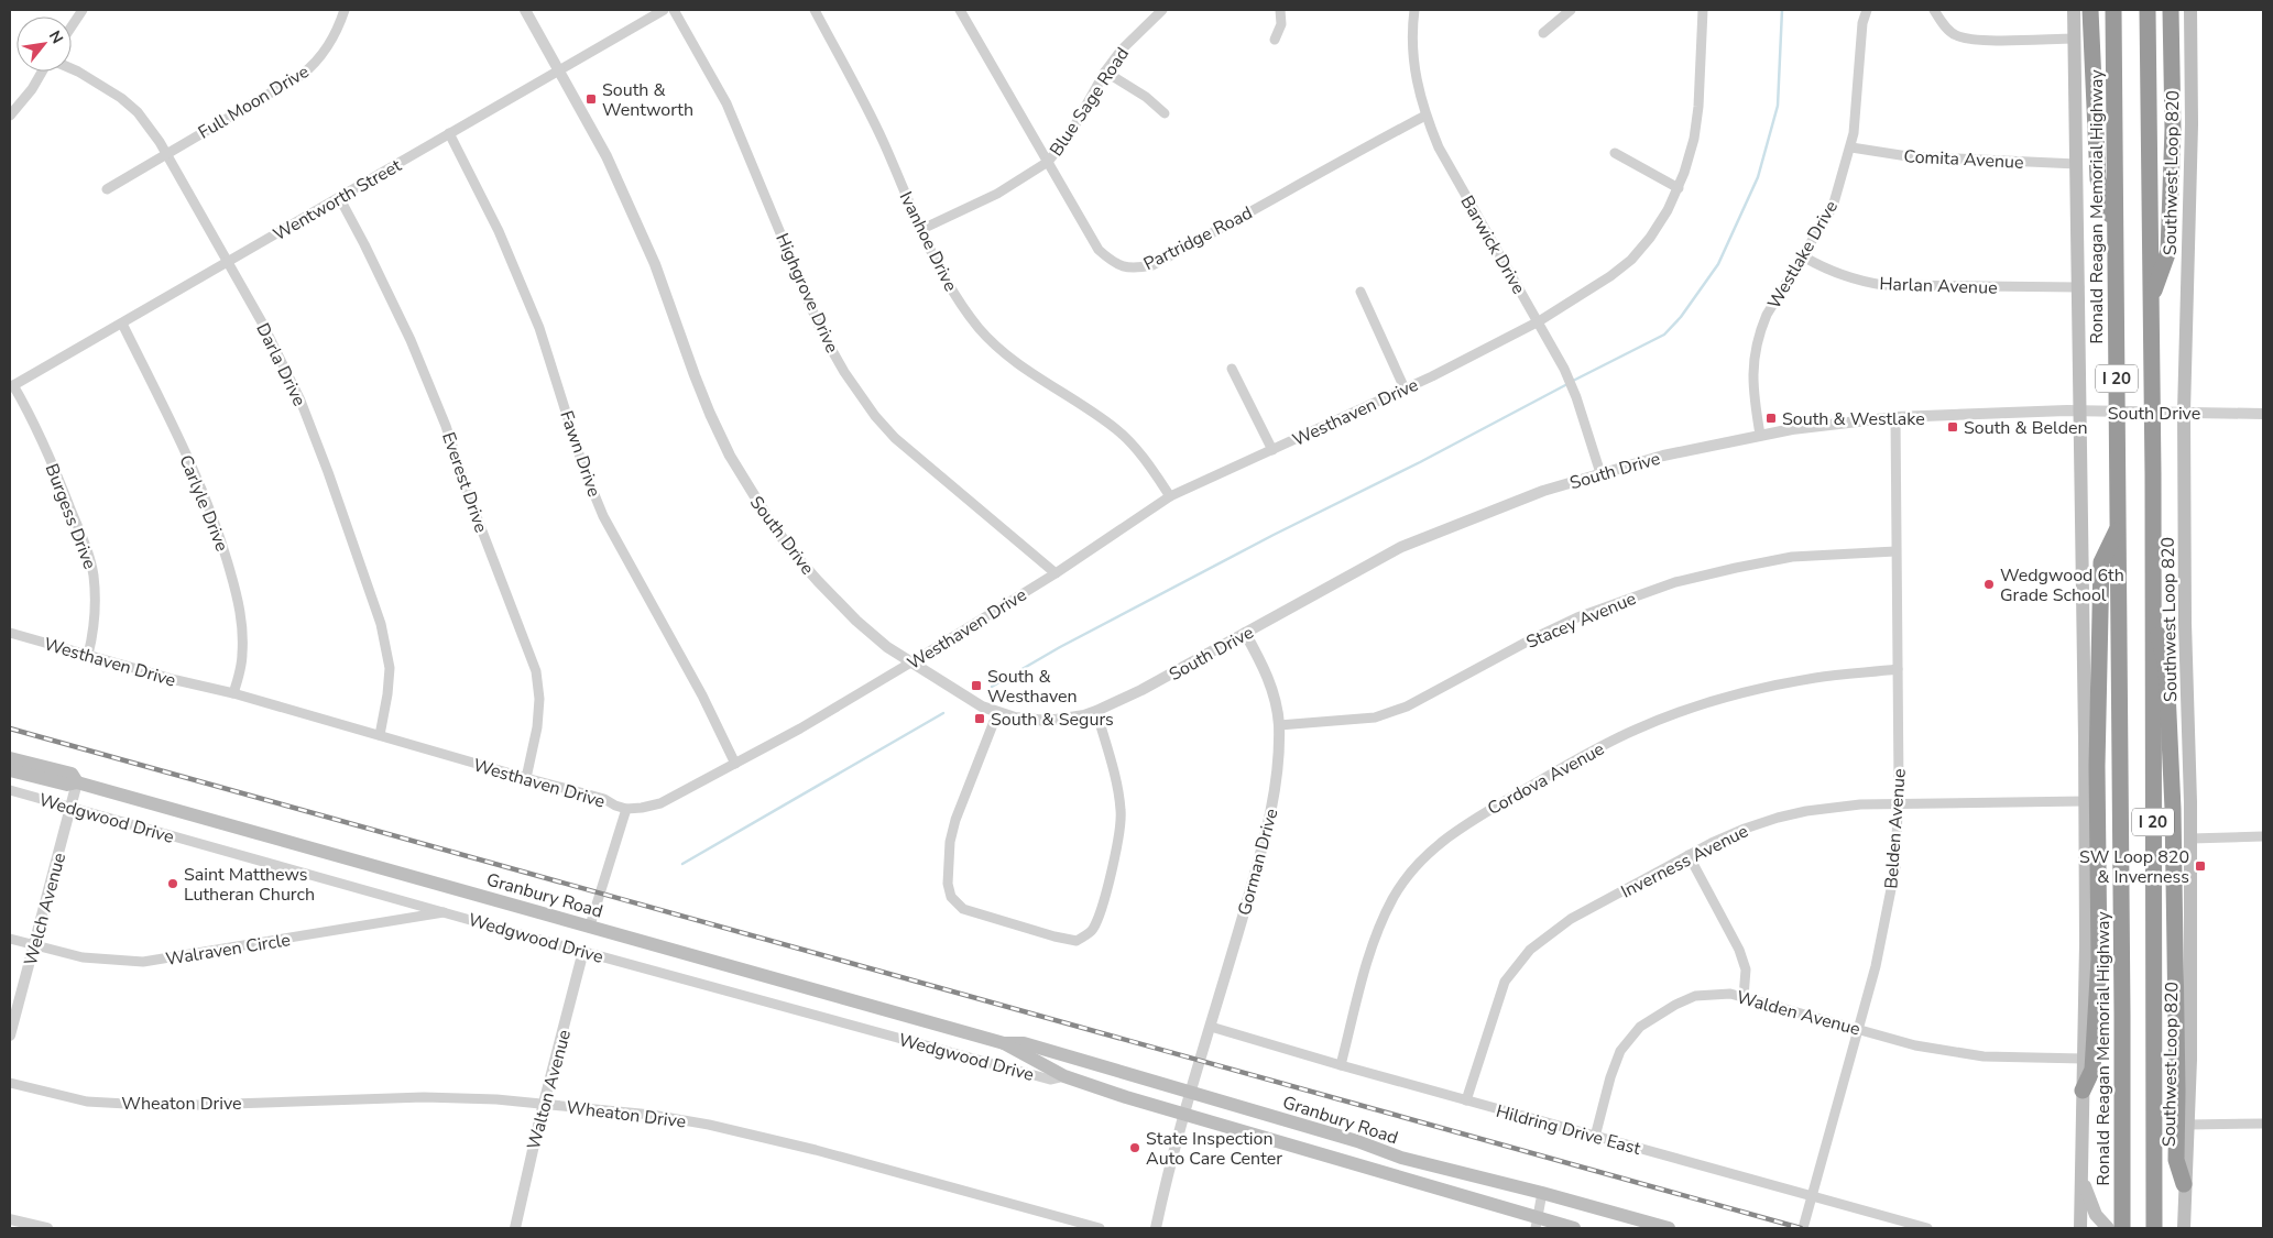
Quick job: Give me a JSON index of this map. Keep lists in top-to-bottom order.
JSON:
{
  "streets": {
    "highway": ["Ronald Reagan Memorial Highway", "I 20"],
    "main road": ["Southwest Loop 820", "Granbury Road"],
    "street": [
      "Full Moon Drive",
      "Blue Sage Road",
      "Comita Avenue",
      "Wentworth Street",
      "Partridge Road",
      "Ivanhoe Drive",
      "Barwick Drive",
      "Westlake Drive",
      "Harlan Avenue",
      "Highgrove Drive",
      "Darla Drive",
      "Westhaven Drive",
      "South Drive",
      "Fawn Drive",
      "Everest Drive",
      "Carlyle Drive",
      "Burgess Drive",
      "Stacey Avenue",
      "Cordova Avenue",
      "Wedgwood Drive",
      "Belden Avenue",
      "Inverness Avenue",
      "Gorman Drive",
      "Welch Avenue",
      "Walraven Circle",
      "Walden Avenue",
      "Walton Avenue",
      "Wheaton Drive",
      "Hildring Drive East"
    ]
  },
  "crossings": [
    ["Full Moon Drive", "Darla Drive"],
    ["Blue Sage Road", "Partridge Road"],
    ["Blue Sage Road", "Ivanhoe Drive"],
    ["Comita Avenue", "Westlake Drive"],
    ["Southwest Loop 820", "South Drive"],
    ["Wentworth Street", "Darla Drive"],
    ["Wentworth Street", "South Drive"],
    ["Wentworth Street", "Fawn Drive"],
    ["Wentworth Street", "Everest Drive"],
    ["Wentworth Street", "Carlyle Drive"],
    ["Wentworth Street", "Burgess Drive"],
    ["Partridge Road", "Barwick Drive"],
    ["Ivanhoe Drive", "Westhaven Drive"],
    ["Barwick Drive", "Westhaven Drive"],
    ["Barwick Drive", "South Drive"],
    ["Westlake Drive", "Harlan Avenue"],
    ["Westlake Drive", "South Drive"],
    ["Highgrove Drive", "Westhaven Drive"],
    ["Darla Drive", "Westhaven Drive"],
    ["Westhaven Drive", "South Drive"],
    ["Westhaven Drive", "Fawn Drive"],
    ["Westhaven Drive", "Everest Drive"],
    ["Westhaven Drive", "Carlyle Drive"],
    ["Westhaven Drive", "Burgess Drive"],
    ["South Drive", "Belden Avenue"],
    ["South Drive", "Gorman Drive"],
    ["Stacey Avenue", "Belden Avenue"],
    ["Stacey Avenue", "Gorman Drive"],
    ["Cordova Avenue", "Belden Avenue"],
    ["Cordova Avenue", "Hildring Drive East"],
    ["Wedgwood Drive", "Granbury Road"],
    ["Wedgwood Drive", "Welch Avenue"],
    ["Wedgwood Drive", "Walraven Circle"],
    ["Wedgwood Drive", "Walton Avenue"],
    ["Belden Avenue", "Inverness Avenue"],
    ["Belden Avenue", "Walden Avenue"],
    ["Belden Avenue", "Hildring Drive East"],
    ["Inverness Avenue", "Hildring Drive East"],
    ["Gorman Drive", "Granbury Road"],
    ["Gorman Drive", "Hildring Drive East"],
    ["Granbury Road", "Welch Avenue"],
    ["Welch Avenue", "Walraven Circle"],
    ["Walden Avenue", "Hildring Drive East"],
    ["Walton Avenue", "Wheaton Drive"]
  ],
  "places": {
    "transit": [
      "South & Wentworth",
      "South & Westlake",
      "South & Belden",
      "South & Westhaven",
      "South & Segurs",
      "SW Loop 820 & Inverness"
    ],
    "other": ["Wedgwood 6th Grade School", "Saint Matthews Lutheran Church", "State Inspection Auto Care Center"]
  },
  "north": "top right"
}
